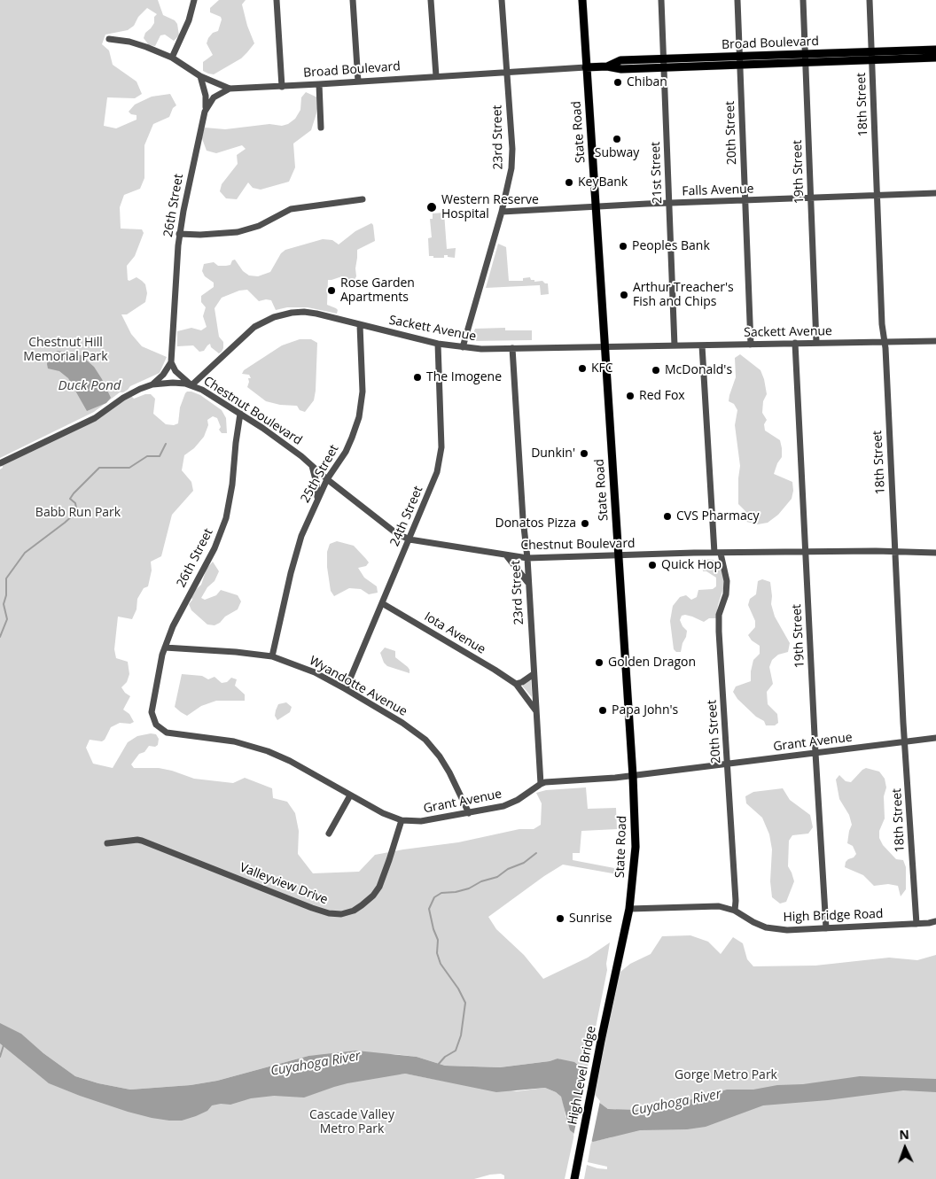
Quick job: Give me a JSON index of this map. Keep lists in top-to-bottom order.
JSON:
{
  "streets": {
    "main road": ["Broad Boulevard", "State Road", "High Level Bridge"],
    "street": [
      "18th Street",
      "20th Street",
      "23rd Street",
      "19th Street",
      "21st Street",
      "Falls Avenue",
      "26th Street",
      "Sackett Avenue",
      "Chestnut Boulevard",
      "25th Street",
      "24th Street",
      "Iota Avenue",
      "Wyandotte Avenue",
      "Grant Avenue",
      "Valleyview Drive",
      "High Bridge Road"
    ]
  },
  "crossings": [
    ["Broad Boulevard", "18th Street"],
    ["Broad Boulevard", "State Road"],
    ["Broad Boulevard", "20th Street"],
    ["Broad Boulevard", "23rd Street"],
    ["Broad Boulevard", "19th Street"],
    ["Broad Boulevard", "21st Street"],
    ["Broad Boulevard", "26th Street"],
    ["18th Street", "Falls Avenue"],
    ["18th Street", "Sackett Avenue"],
    ["18th Street", "Chestnut Boulevard"],
    ["18th Street", "Grant Avenue"],
    ["18th Street", "High Bridge Road"],
    ["State Road", "Falls Avenue"],
    ["State Road", "Sackett Avenue"],
    ["State Road", "Chestnut Boulevard"],
    ["State Road", "Grant Avenue"],
    ["State Road", "High Bridge Road"],
    ["State Road", "High Level Bridge"],
    ["20th Street", "Falls Avenue"],
    ["20th Street", "Sackett Avenue"],
    ["20th Street", "Chestnut Boulevard"],
    ["20th Street", "Grant Avenue"],
    ["20th Street", "High Bridge Road"],
    ["23rd Street", "Falls Avenue"],
    ["23rd Street", "Sackett Avenue"],
    ["23rd Street", "Chestnut Boulevard"],
    ["23rd Street", "Iota Avenue"],
    ["23rd Street", "Grant Avenue"],
    ["19th Street", "Falls Avenue"],
    ["19th Street", "Sackett Avenue"],
    ["19th Street", "Chestnut Boulevard"],
    ["19th Street", "Grant Avenue"],
    ["19th Street", "High Bridge Road"],
    ["21st Street", "Falls Avenue"],
    ["21st Street", "Sackett Avenue"],
    ["26th Street", "Chestnut Boulevard"],
    ["26th Street", "Wyandotte Avenue"],
    ["26th Street", "Grant Avenue"],
    ["Sackett Avenue", "Chestnut Boulevard"],
    ["Sackett Avenue", "25th Street"],
    ["Sackett Avenue", "24th Street"],
    ["Chestnut Boulevard", "25th Street"],
    ["Chestnut Boulevard", "24th Street"],
    ["25th Street", "Wyandotte Avenue"],
    ["24th Street", "Iota Avenue"],
    ["24th Street", "Wyandotte Avenue"],
    ["Wyandotte Avenue", "Grant Avenue"],
    ["Grant Avenue", "Valleyview Drive"]
  ],
  "water": ["Duck Pond", "Cuyahoga River"],
  "parks": [
    "Chestnut Hill Memorial Park",
    "Babb Run Park",
    "Gorge Metro Park",
    "Cascade Valley Metro Park"
  ],
  "places": [
    "Chiban",
    "Subway",
    "KeyBank",
    "Western Reserve Hospital",
    "Peoples Bank",
    "Rose Garden Apartments",
    "Arthur Treacher's Fish and Chips",
    "KFC",
    "McDonald's",
    "The Imogene",
    "Red Fox",
    "Dunkin'",
    "CVS Pharmacy",
    "Donatos Pizza",
    "Quick Hop",
    "Golden Dragon",
    "Papa John's",
    "Sunrise"
  ],
  "north": "top"
}
